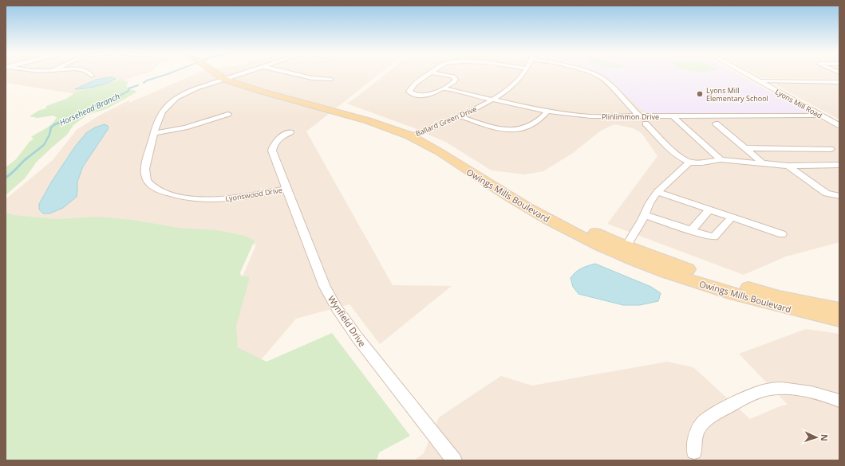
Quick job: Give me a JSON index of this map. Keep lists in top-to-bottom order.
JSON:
{
  "streets": {
    "main road": ["Lyons Mill Road", "Owings Mills Boulevard"],
    "street": [
      "Plinlimmon Drive",
      "Ballard Green Drive",
      "Lyonswood Drive",
      "Wynfield Drive"
    ]
  },
  "crossings": [
    ["Lyons Mill Road", "Plinlimmon Drive"],
    ["Plinlimmon Drive", "Ballard Green Drive"],
    ["Ballard Green Drive", "Owings Mills Boulevard"],
    ["Lyonswood Drive", "Owings Mills Boulevard"],
    ["Lyonswood Drive", "Wynfield Drive"]
  ],
  "water": ["Horsehead Branch"],
  "places": ["Lyons Mill Elementary School"],
  "north": "right"
}
